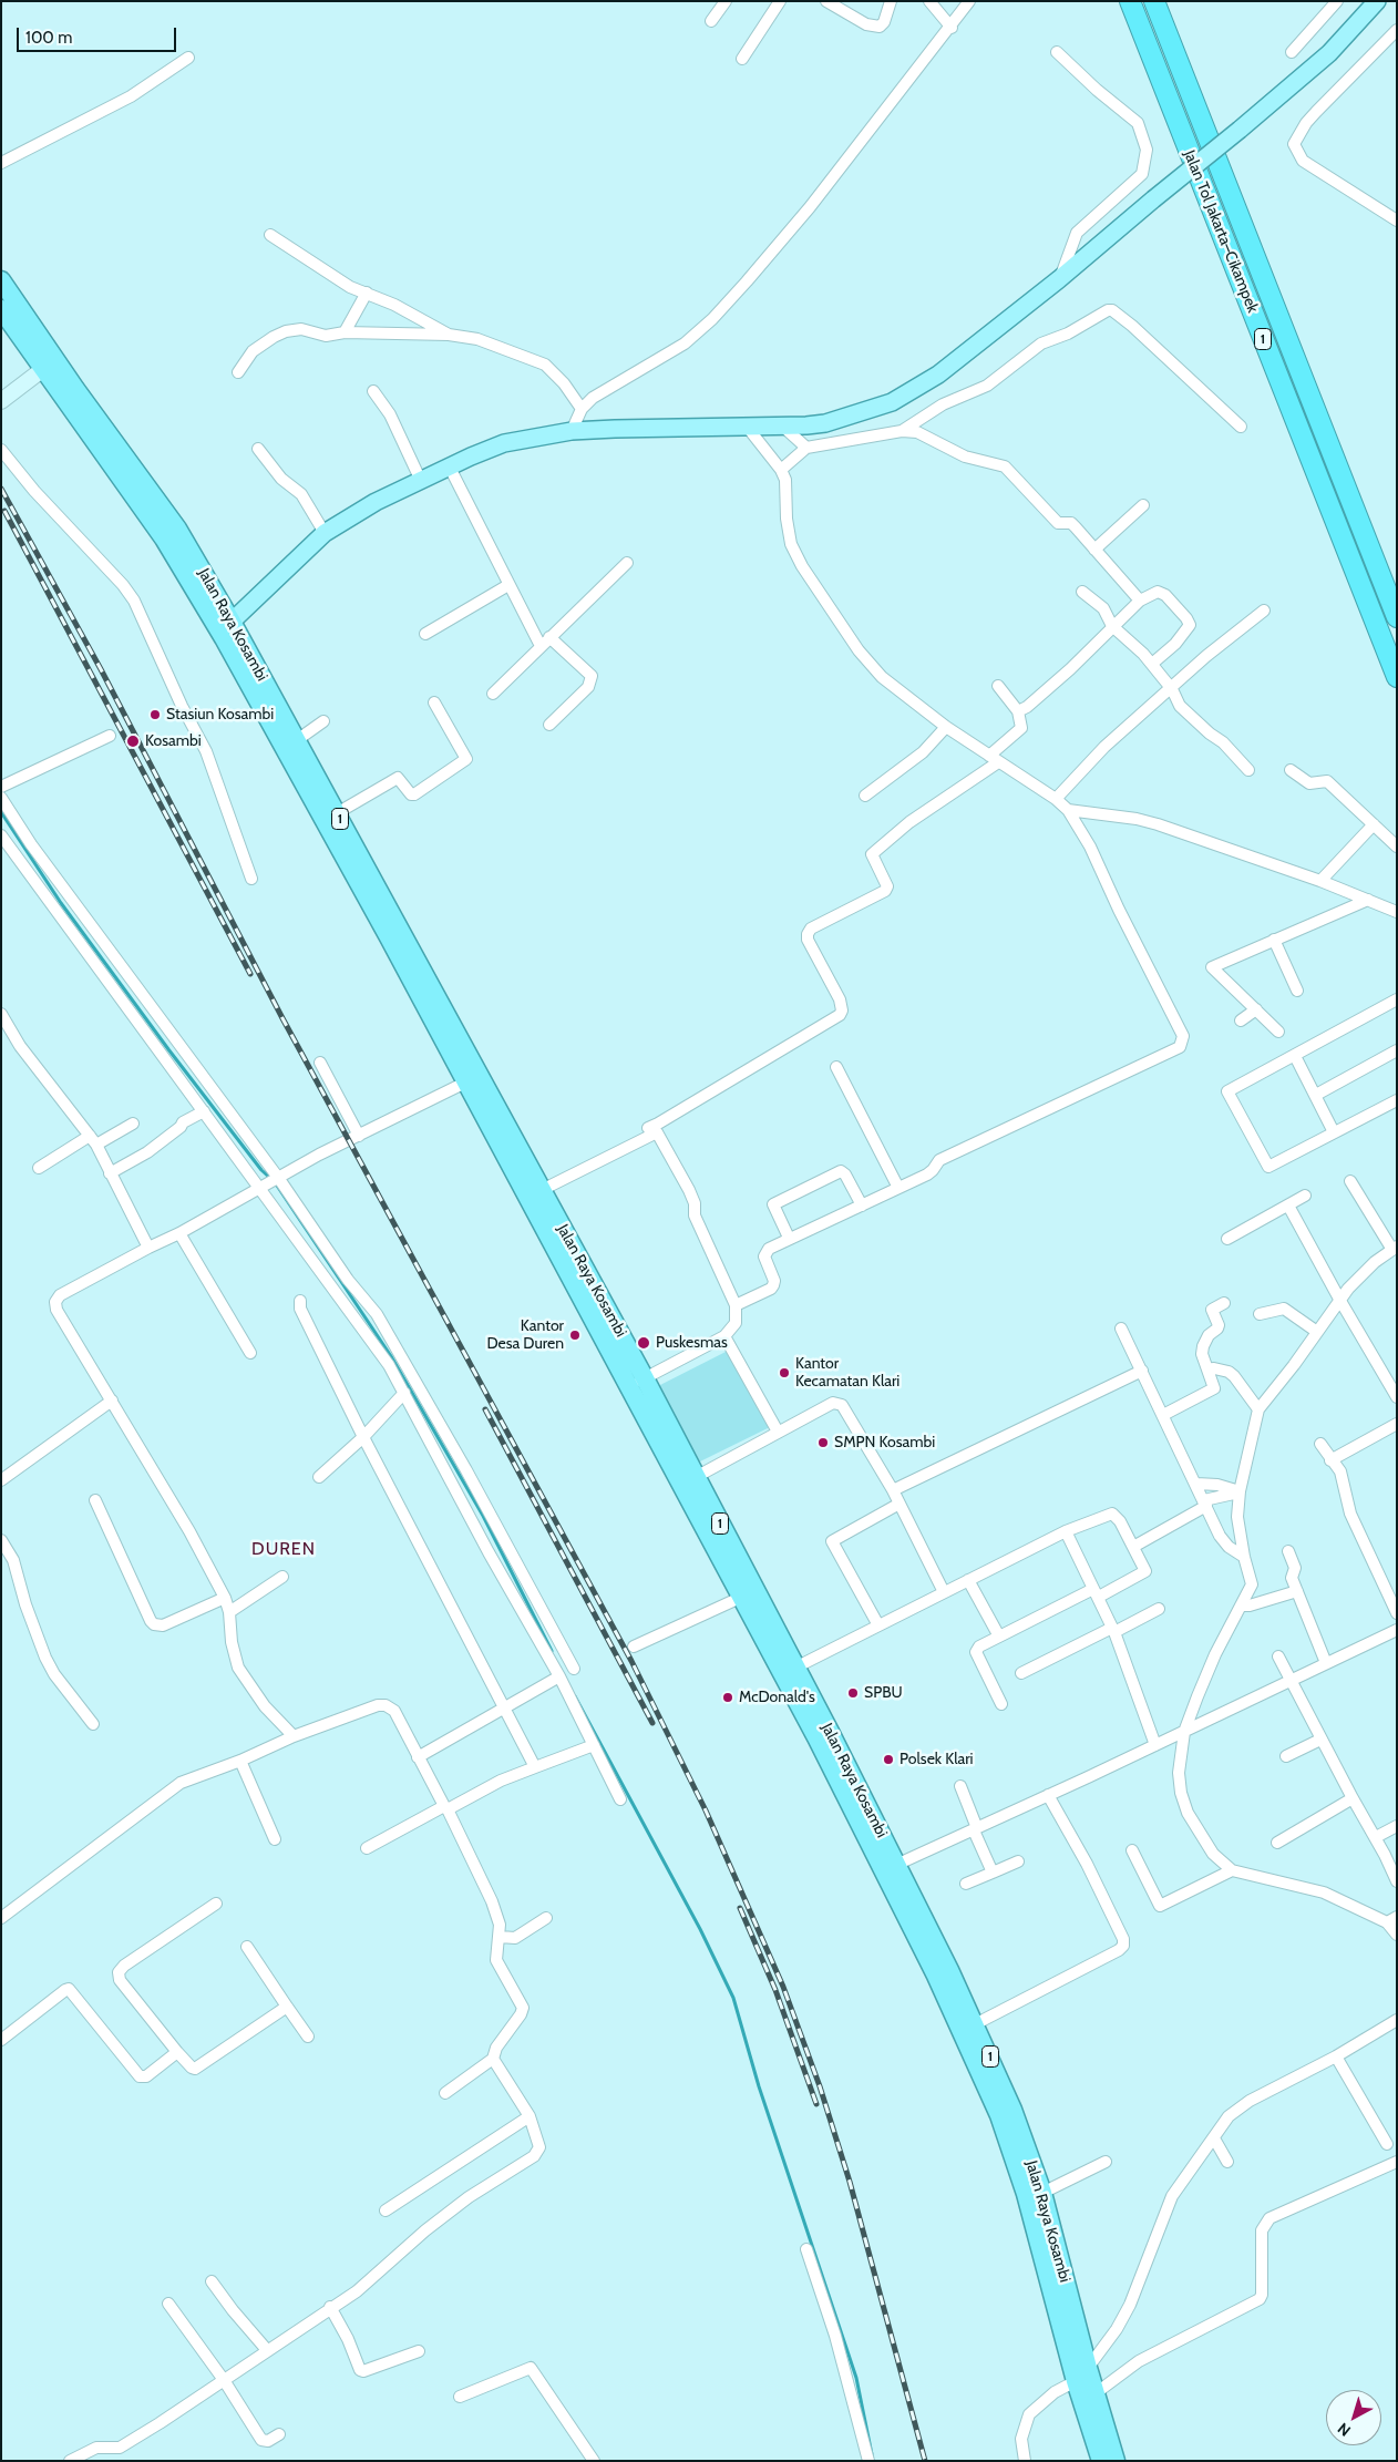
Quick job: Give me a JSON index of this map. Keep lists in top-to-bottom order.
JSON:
{
  "streets": {
    "highway": ["Jalan Tol Jakarta–Cikampek", "1", "Jalan Raya Kosambi"]
  },
  "districts": ["DUREN"],
  "places": [
    "Stasiun Kosambi",
    "Kosambi",
    "Kantor Desa Duren",
    "Puskesmas",
    "Kantor Kecamatan Klari",
    "SMPN Kosambi",
    "SPBU",
    "McDonald's",
    "Polsek Klari"
  ],
  "scale_bar": "100 m",
  "north": "bottom left"
}
